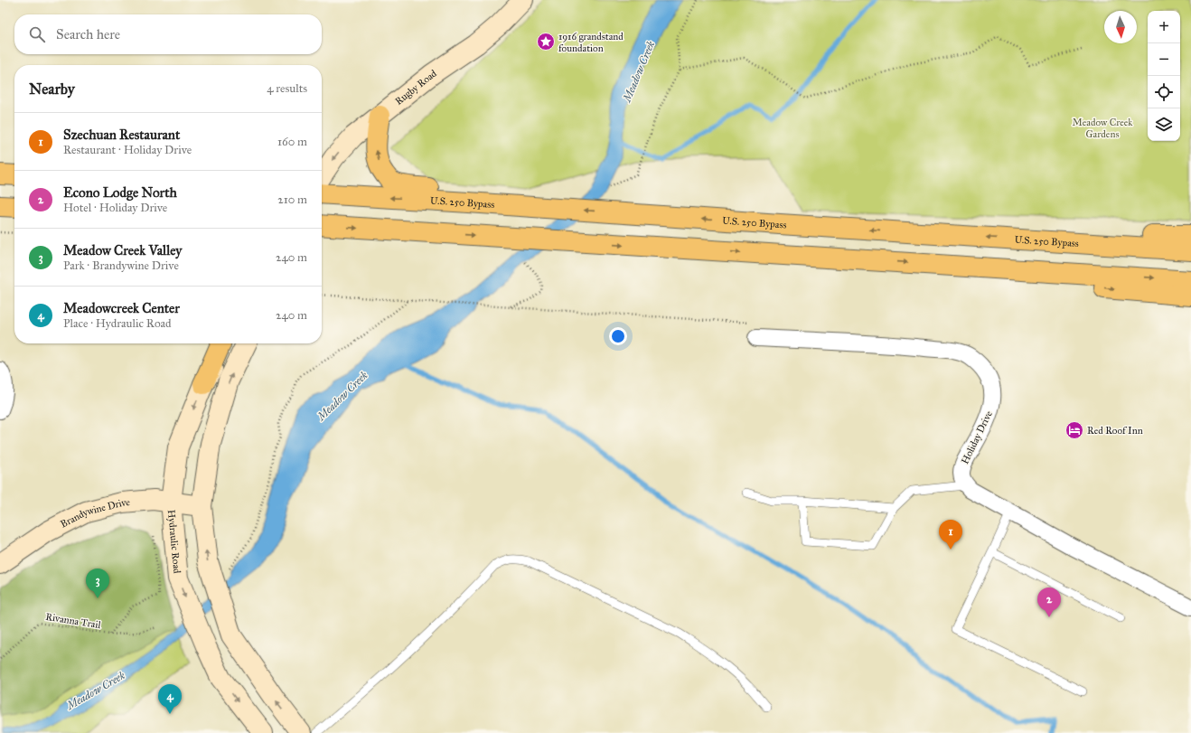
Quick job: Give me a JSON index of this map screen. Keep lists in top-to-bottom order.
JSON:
{
  "streets": {
    "highway": ["U.S. 250 Bypass"],
    "main road": ["Rugby Road", "Brandywine Drive", "Hydraulic Road"],
    "street": ["Holiday Drive"],
    "path": ["Rivanna Trail"]
  },
  "crossings": [
    ["Brandywine Drive", "Hydraulic Road"]
  ],
  "water": ["Meadow Creek"],
  "parks": ["Meadow Creek Gardens"],
  "places": {
    "place": ["1916 grandstand foundation"],
    "hotel": ["Red Roof Inn"]
  },
  "north": "bottom",
  "page": {
    "map_buttons": ["+", "−"],
    "search": "Search here",
    "heading": ["Nearby", "4 results"],
    "list": [
      {
        "mark": "1",
        "name": "Szechuan Restaurant",
        "note": "Restaurant · Holiday Drive",
        "value": "160 m"
      },
      {
        "mark": "2",
        "name": "Econo Lodge North",
        "note": "Hotel · Holiday Drive",
        "value": "210 m"
      },
      {
        "mark": "3",
        "name": "Meadow Creek Valley",
        "note": "Park · Brandywine Drive",
        "value": "240 m"
      },
      {
        "mark": "4",
        "name": "Meadowcreek Center",
        "note": "Place · Hydraulic Road",
        "value": "240 m"
      }
    ],
    "pins": [
      "1",
      "3",
      "2",
      "4"
    ]
  }
}
